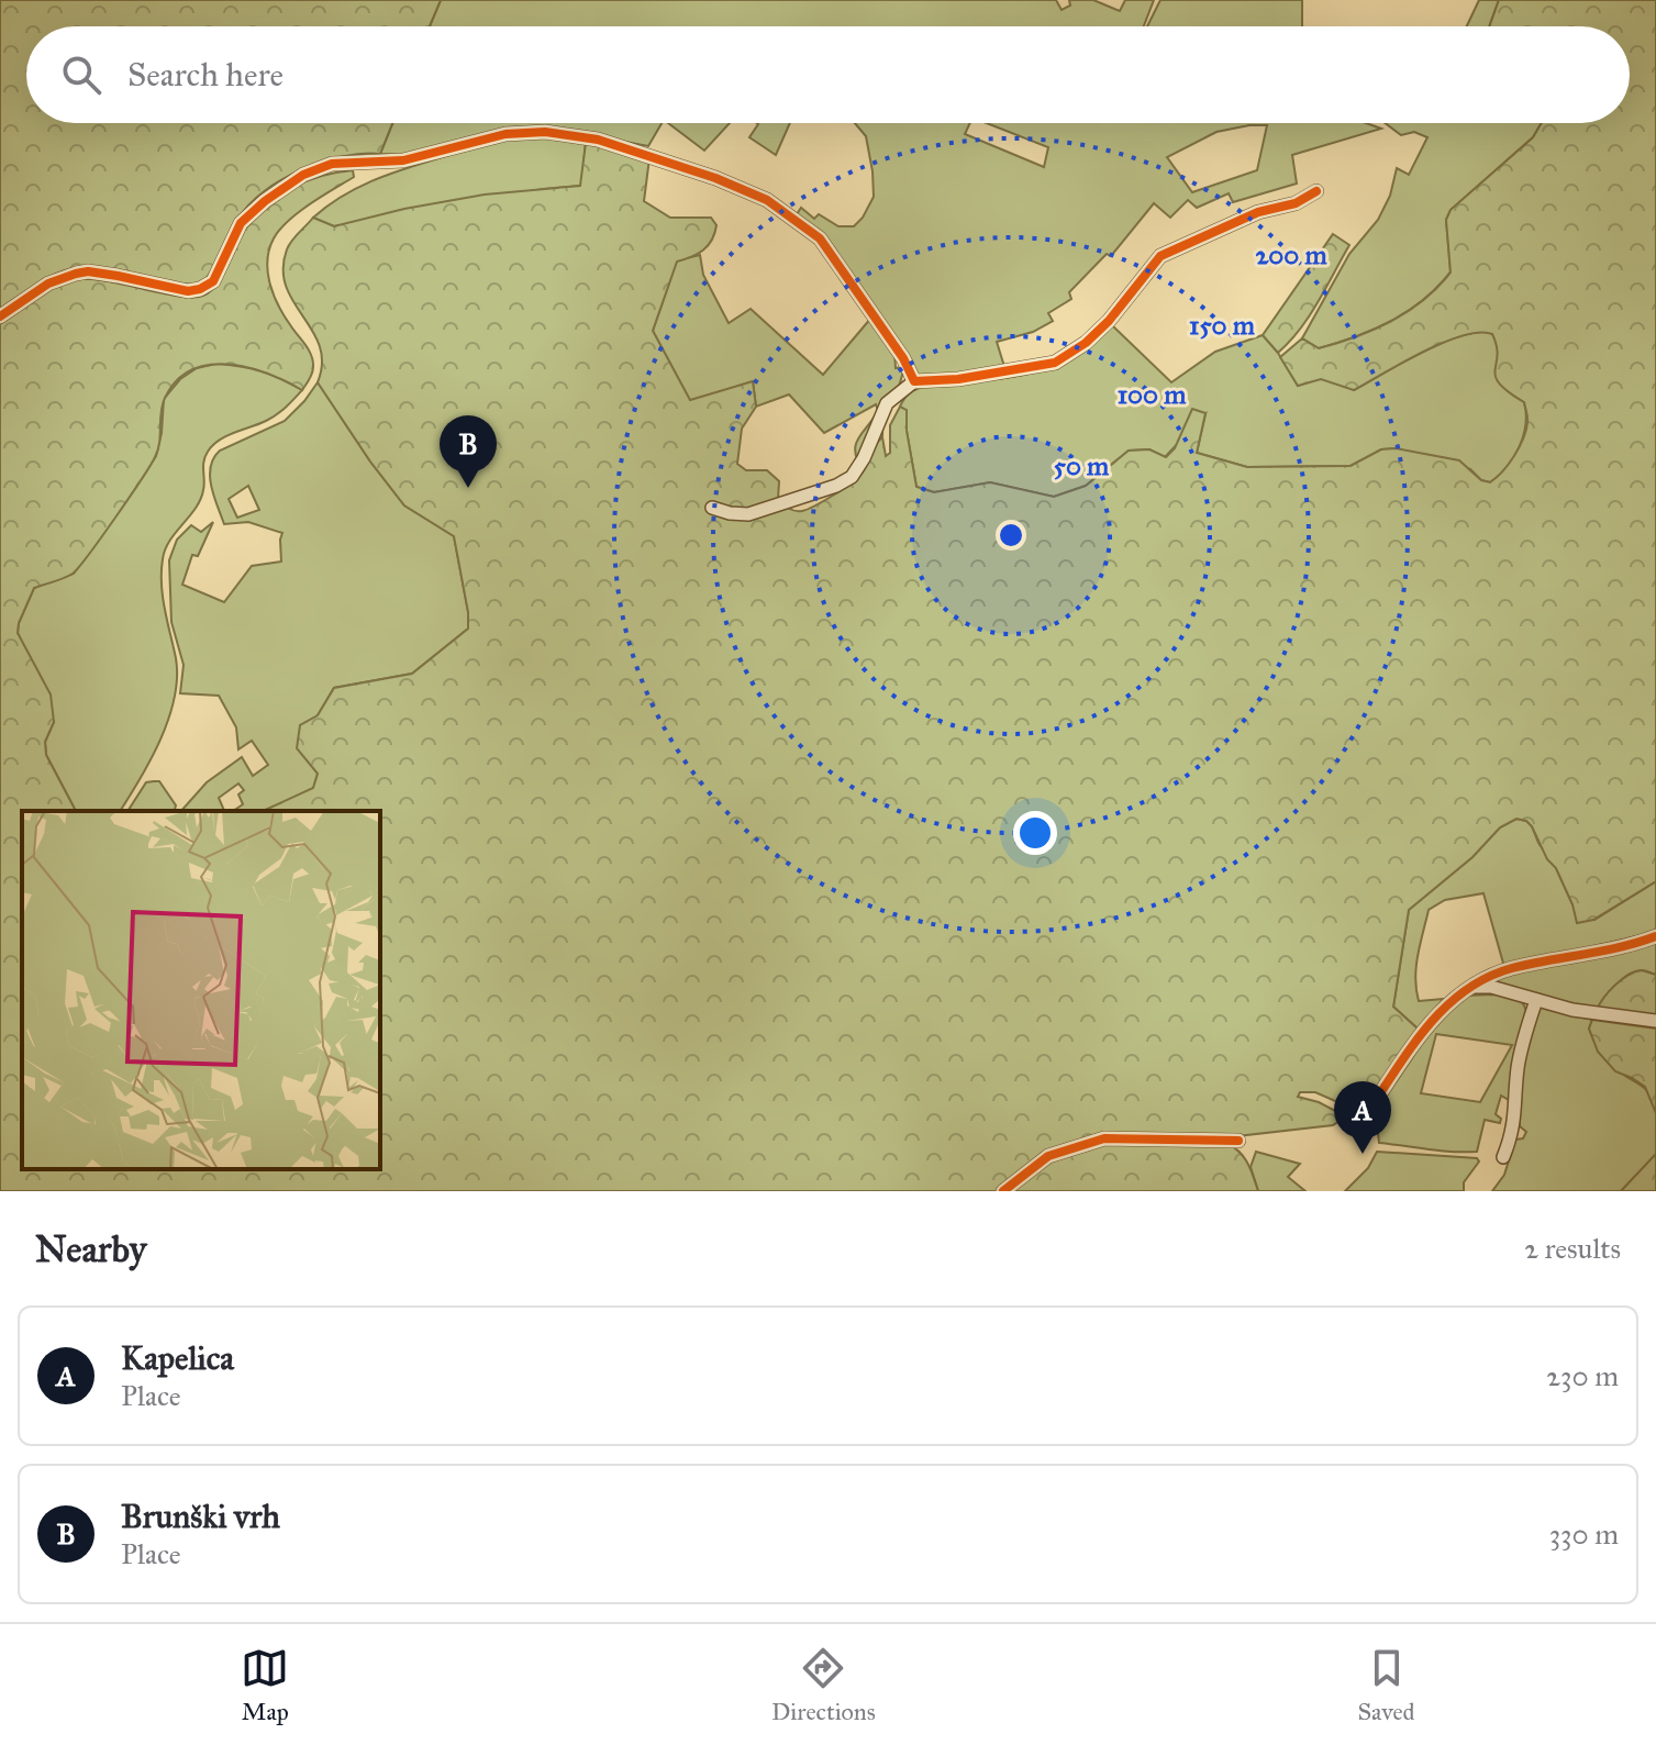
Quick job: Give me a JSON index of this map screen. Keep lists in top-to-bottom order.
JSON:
{
  "page": {
    "search": "Search here",
    "pins": ["B", "A"],
    "heading": ["Nearby", "2 results"],
    "list": [
      {
        "mark": "A",
        "name": "Kapelica",
        "note": "Place",
        "value": "230 m"
      },
      {
        "mark": "B",
        "name": "Brunški vrh",
        "note": "Place",
        "value": "330 m"
      }
    ],
    "nav": ["Map", "Directions", "Saved"]
  },
  "rings": [
    "200 m",
    "150 m",
    "100 m",
    "50 m"
  ]
}
